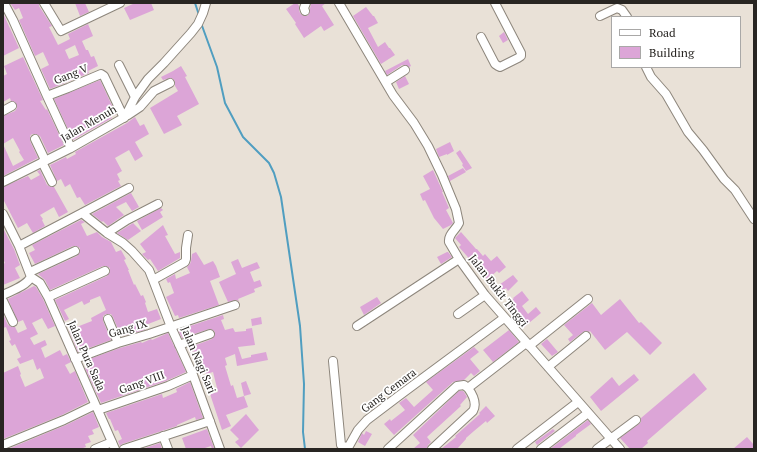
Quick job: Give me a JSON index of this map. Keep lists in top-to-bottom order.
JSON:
{
  "streets": {
    "street": [
      "Gang V",
      "Jalan Menuh",
      "Jalan Bukit Tinggi",
      "Gang IX",
      "Jalan Pura Sada",
      "Jalan Nagi Sari",
      "Gang VIII",
      "Gang Cemara"
    ]
  },
  "crossings": [
    ["Gang V", "Jalan Menuh"],
    ["Jalan Bukit Tinggi", "Gang Cemara"],
    ["Gang IX", "Jalan Pura Sada"],
    ["Gang IX", "Jalan Nagi Sari"],
    ["Jalan Pura Sada", "Gang VIII"],
    ["Jalan Nagi Sari", "Gang VIII"]
  ],
  "legend": ["Road", "Building"]
}
